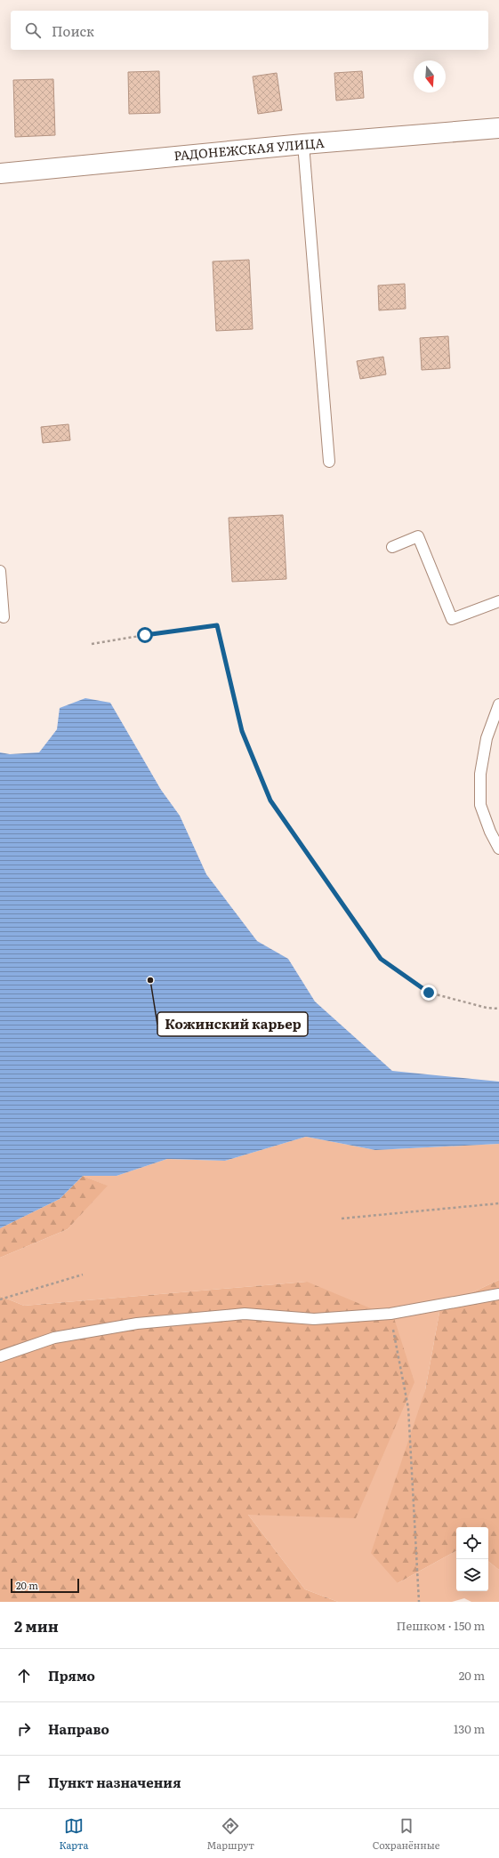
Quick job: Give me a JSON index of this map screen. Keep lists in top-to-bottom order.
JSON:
{
  "streets": {
    "street": ["РАДОНЕЖСКАЯ УЛИЦА"]
  },
  "places": ["Кожинский карьер"],
  "scale_bar": "20 m",
  "north": "bottom",
  "page": {
    "search": "Поиск",
    "scale": "20 m",
    "heading": ["2 мин", "Пешком · 150 m"],
    "list": [
      ["Прямо", "20 m"],
      ["Направо", "130 m"],
      "Пункт назначения"
    ],
    "nav": ["Карта", "Маршрут", "Сохранённые"]
  }
}
